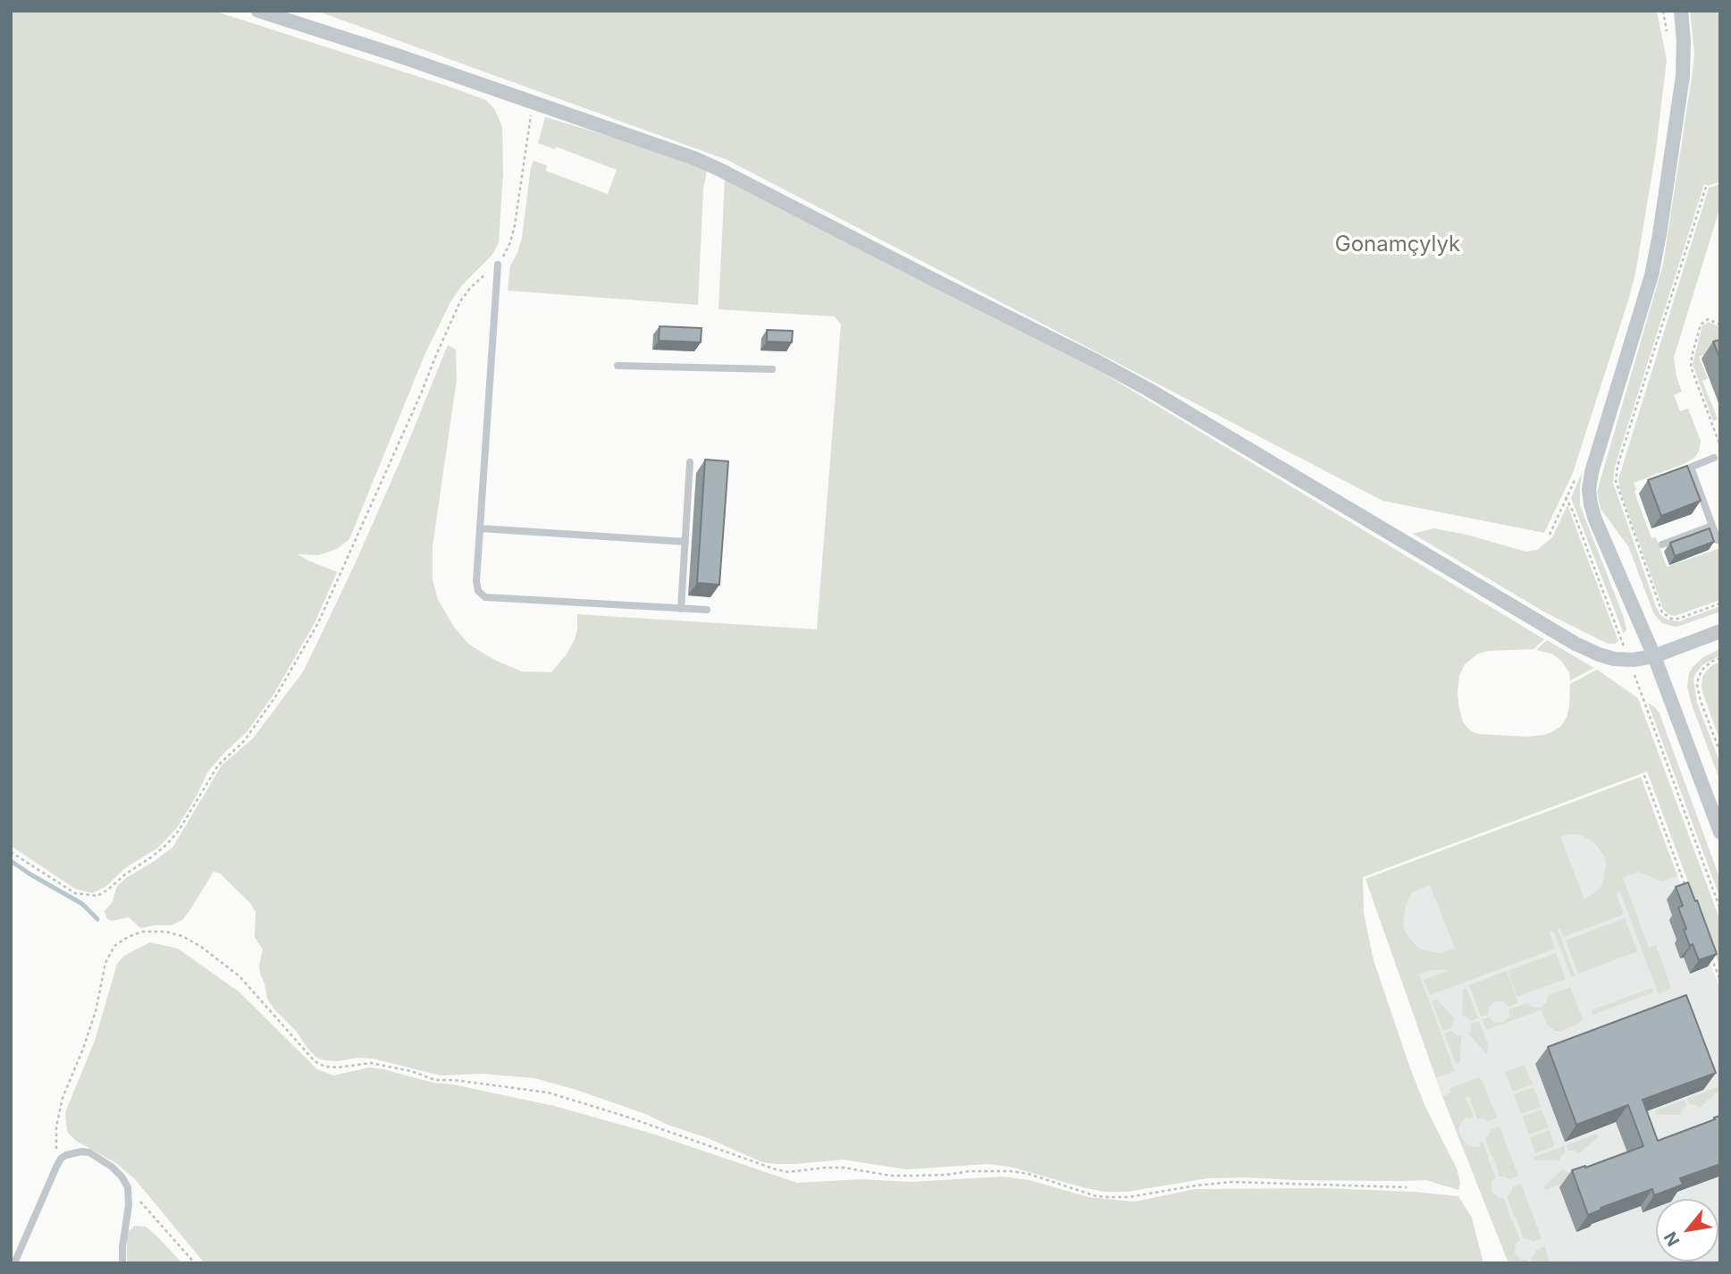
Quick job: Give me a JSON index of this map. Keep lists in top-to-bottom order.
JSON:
{
  "parks": ["Gonamçylyk"],
  "north": "bottom left"
}
